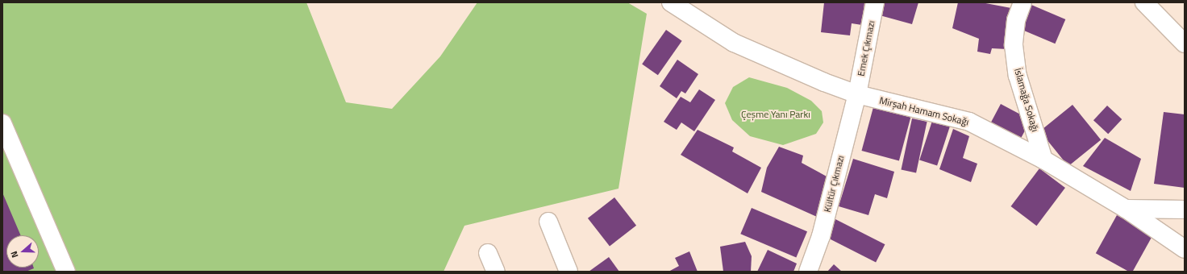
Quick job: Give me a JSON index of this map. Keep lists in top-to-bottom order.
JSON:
{
  "streets": {
    "street": [
      "Emek Çıkmazı",
      "İslamağa Sokağı",
      "Mirşah Hamam Sokağı",
      "Kültür Çıkmazı"
    ]
  },
  "crossings": [
    ["Emek Çıkmazı", "Mirşah Hamam Sokağı"],
    ["Emek Çıkmazı", "Kültür Çıkmazı"],
    ["İslamağa Sokağı", "Mirşah Hamam Sokağı"],
    ["Mirşah Hamam Sokağı", "Kültür Çıkmazı"]
  ],
  "parks": ["Çeşme Yanı Parkı"],
  "north": "left"
}
